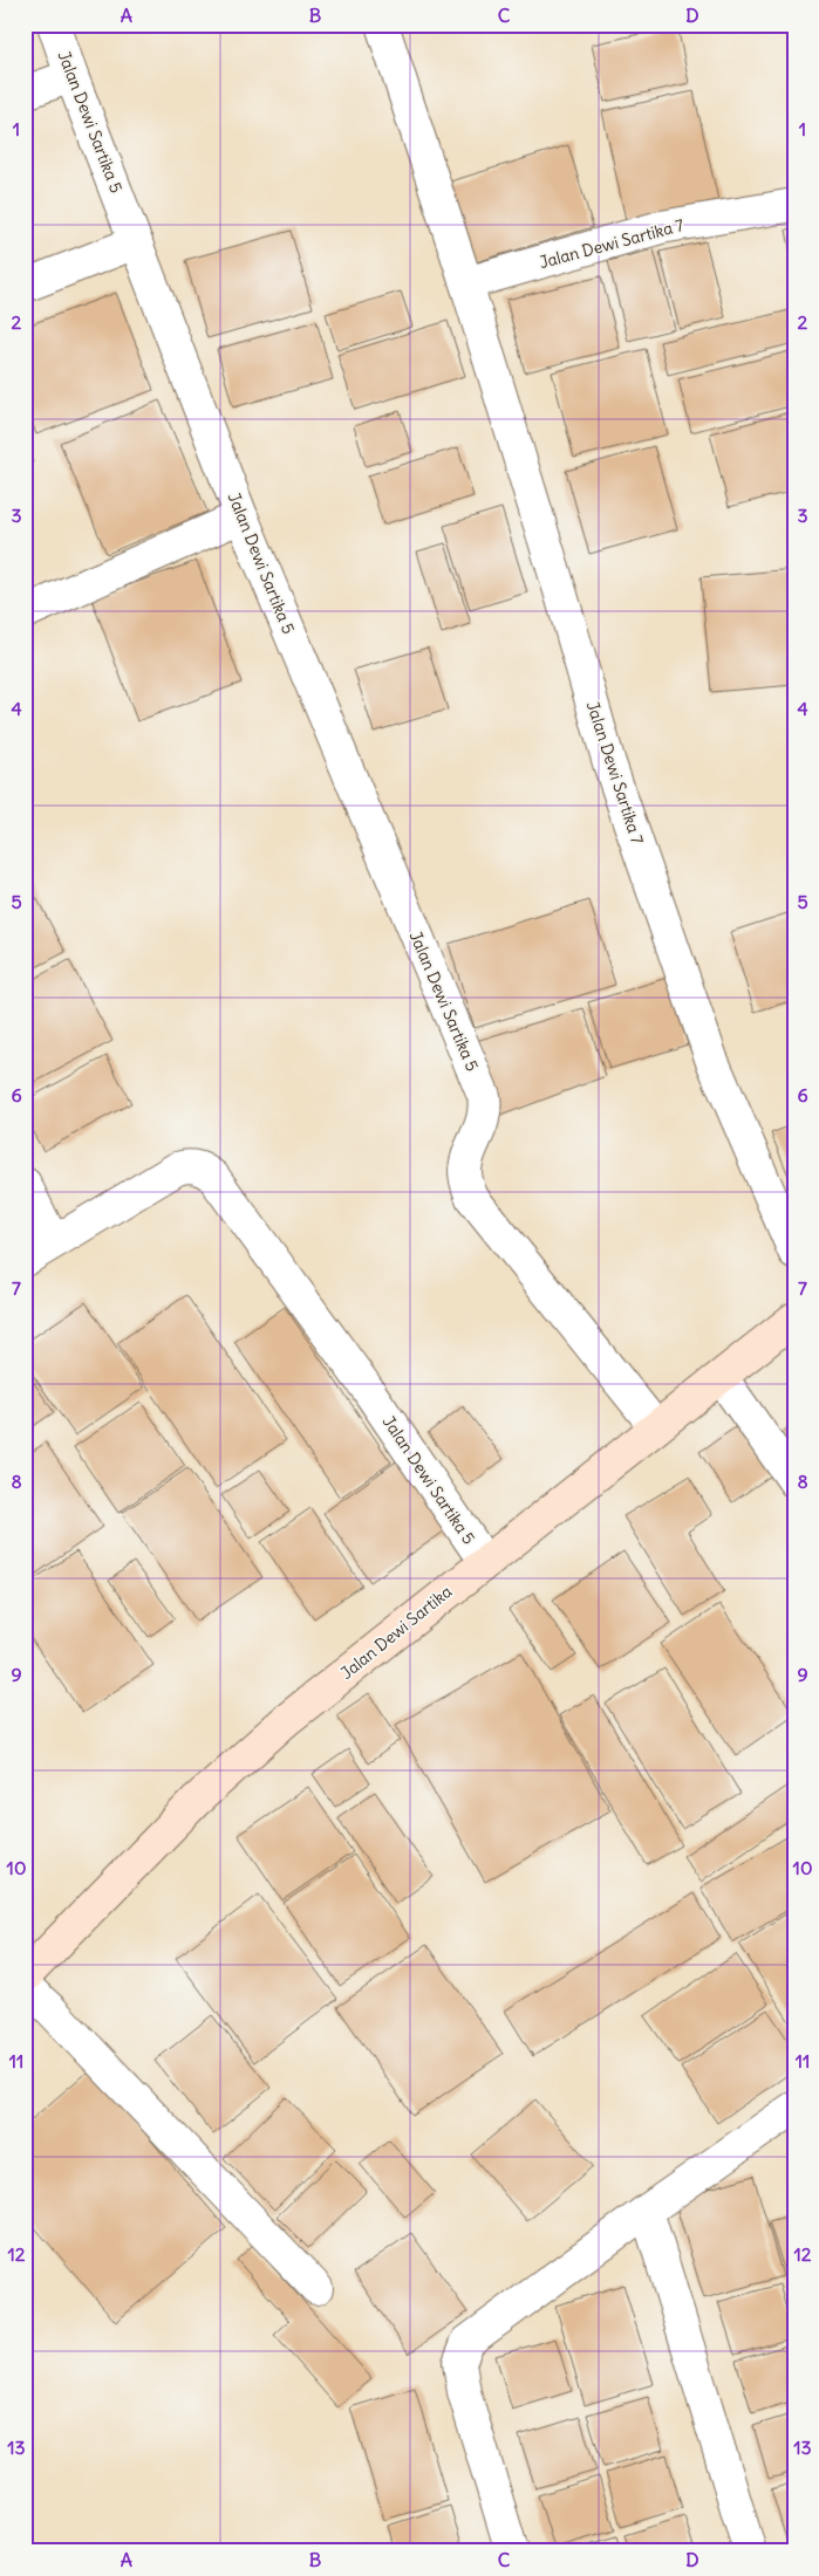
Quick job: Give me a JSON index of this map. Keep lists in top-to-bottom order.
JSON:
{
  "streets": {
    "main road": ["Jalan Dewi Sartika"],
    "street": ["Jalan Dewi Sartika 5", "Jalan Dewi Sartika 7"]
  },
  "crossings": [
    ["Jalan Dewi Sartika 5", "Jalan Dewi Sartika"]
  ],
  "grid": {
    "columns": [
      "A",
      "B",
      "C",
      "D"
    ],
    "rows": [
      "1",
      "2",
      "3",
      "4",
      "5",
      "6",
      "7",
      "8",
      "9",
      "10",
      "11",
      "12",
      "13"
    ]
  }
}
